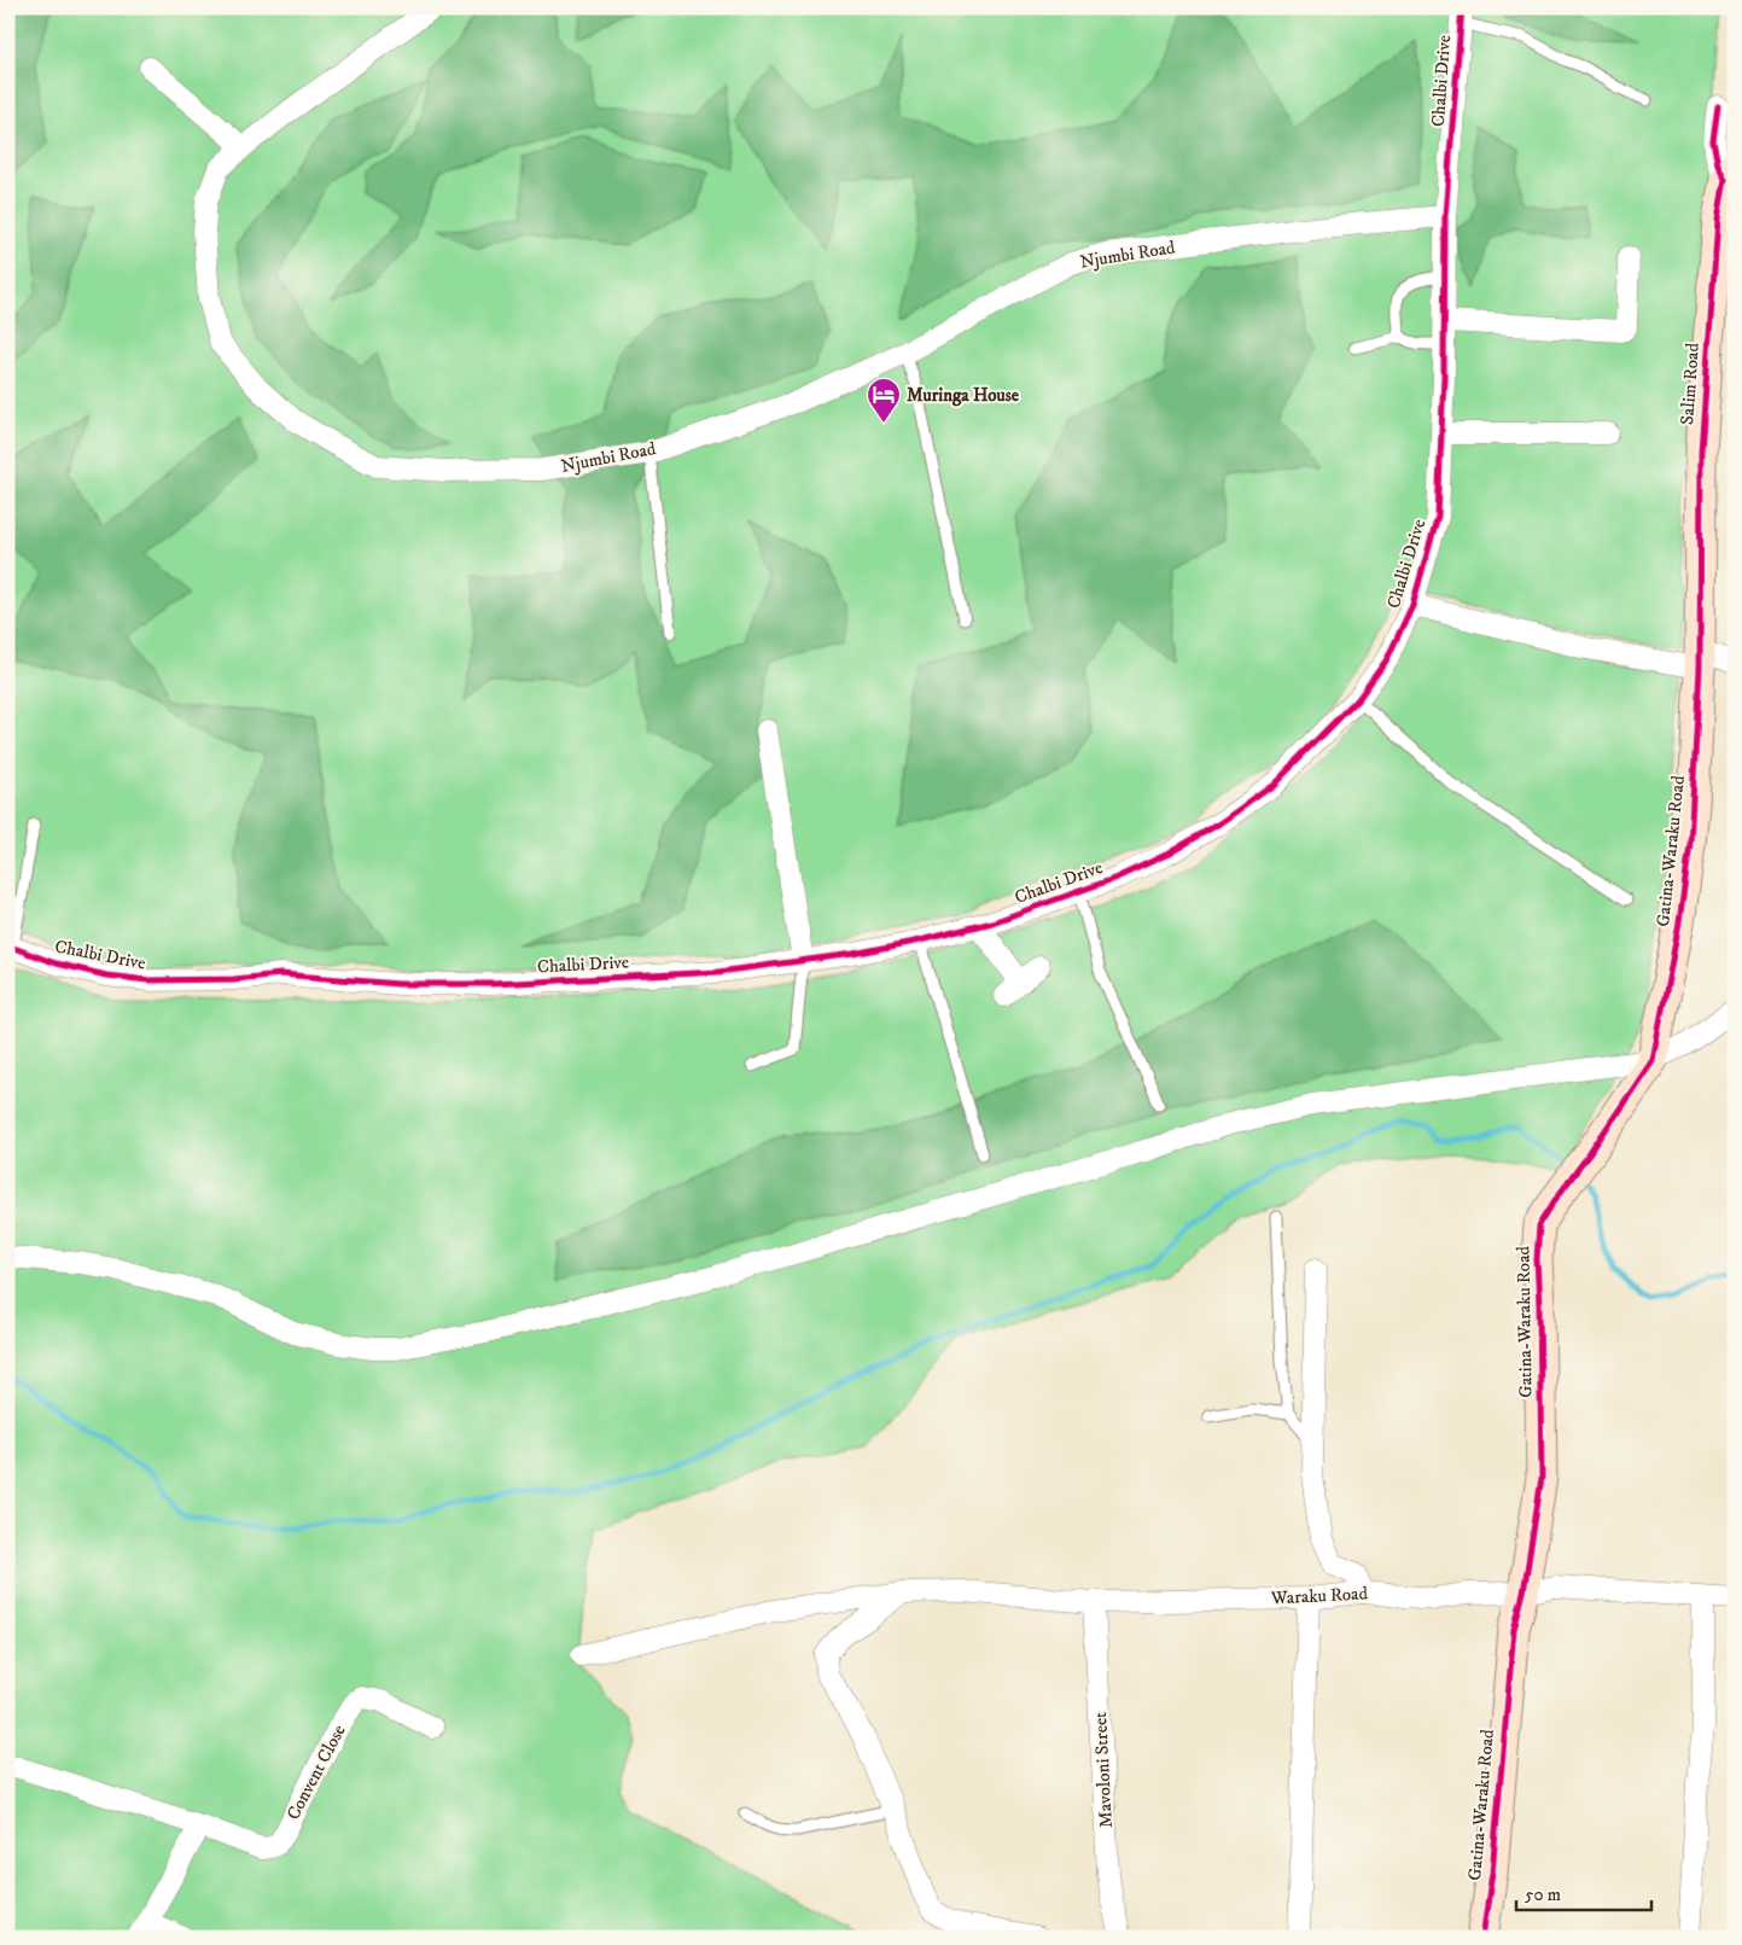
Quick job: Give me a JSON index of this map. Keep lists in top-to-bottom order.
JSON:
{
  "streets": {
    "street": [
      "Chalbi Drive",
      "Njumbi Road",
      "Salim Road",
      "Gatina-Waraku Road",
      "Waraku Road",
      "Mavoloni Street",
      "Convent Close"
    ]
  },
  "crossings": [
    ["Chalbi Drive", "Njumbi Road"],
    ["Salim Road", "Gatina-Waraku Road"],
    ["Gatina-Waraku Road", "Waraku Road"],
    ["Waraku Road", "Mavoloni Street"]
  ],
  "places": {
    "hotel": ["Muringa House"]
  },
  "scale_bar": "50 m"
}
